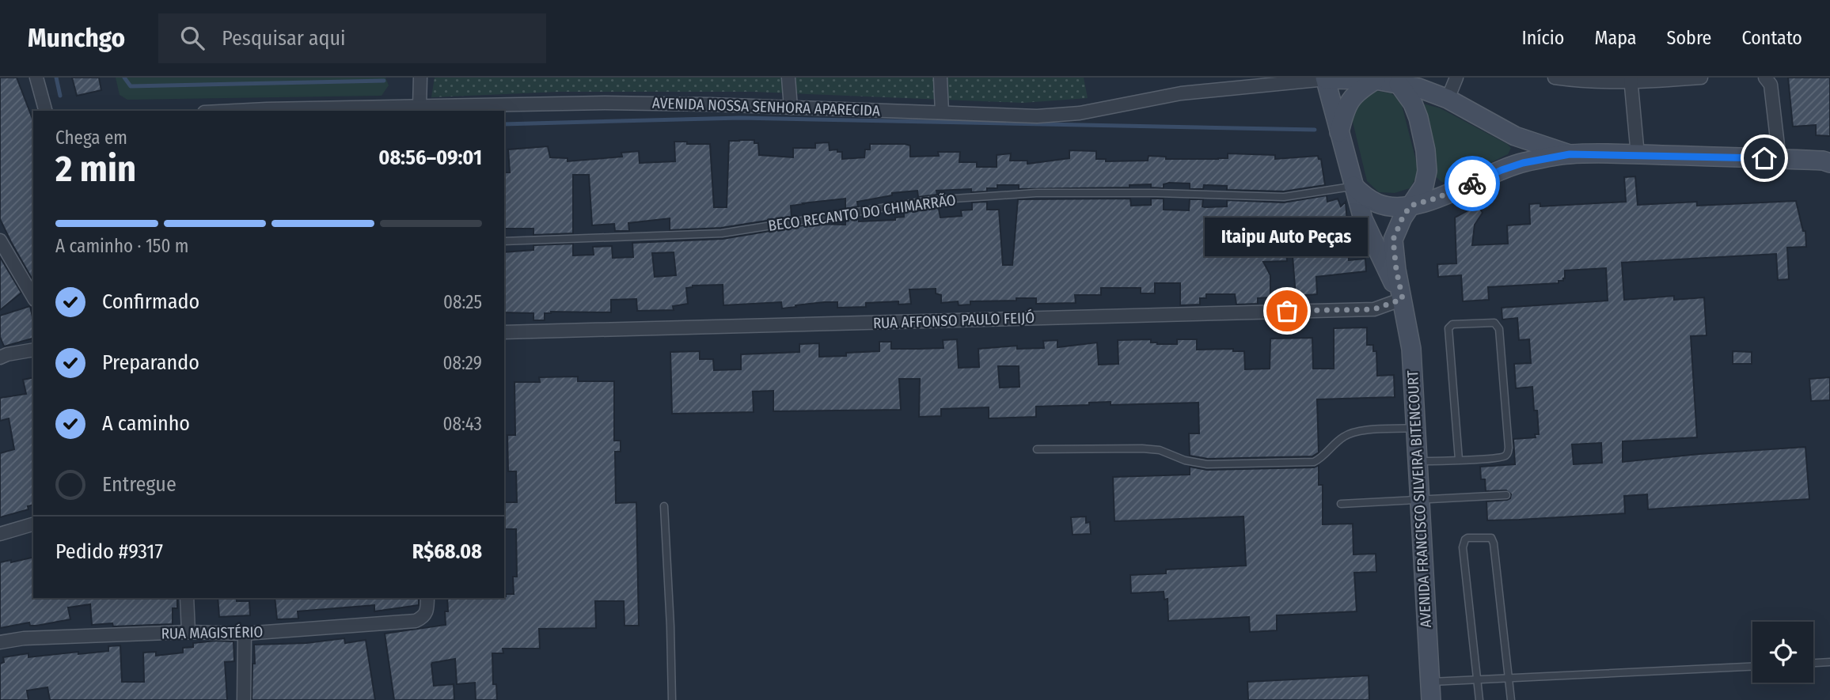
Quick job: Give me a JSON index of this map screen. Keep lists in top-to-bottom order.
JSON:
{
  "streets": {
    "main road": ["AVENIDA FRANCISCO SILVEIRA BITENCOURT"],
    "street": ["AVENIDA NOSSA SENHORA APARECIDA", "RUA AFFONSO PAULO FEIJÓ", "RUA MAGISTÉRIO"],
    "lane": ["BECO RECANTO DO CHIMARRÃO"]
  },
  "crossings": [
    ["AVENIDA NOSSA SENHORA APARECIDA", "AVENIDA FRANCISCO SILVEIRA BITENCOURT"],
    ["BECO RECANTO DO CHIMARRÃO", "AVENIDA FRANCISCO SILVEIRA BITENCOURT"],
    ["RUA AFFONSO PAULO FEIJÓ", "AVENIDA FRANCISCO SILVEIRA BITENCOURT"]
  ],
  "places": ["Itaipu Auto Peças"],
  "page": {
    "header": "Munchgo",
    "search": "Pesquisar aqui",
    "nav": [
      "Início",
      "Mapa",
      "Sobre",
      "Contato"
    ],
    "heading": ["2 min", "Chega em", "08:56–09:01"],
    "panel": ["Pedido #9317", "R$68.08"],
    "bar": "A caminho · 150 m",
    "bubble": "Itaipu Auto Peças",
    "list": [
      ["Confirmado", "08:25"],
      ["Preparando", "08:29"],
      ["A caminho", "08:43"],
      "Entregue"
    ]
  }
}
